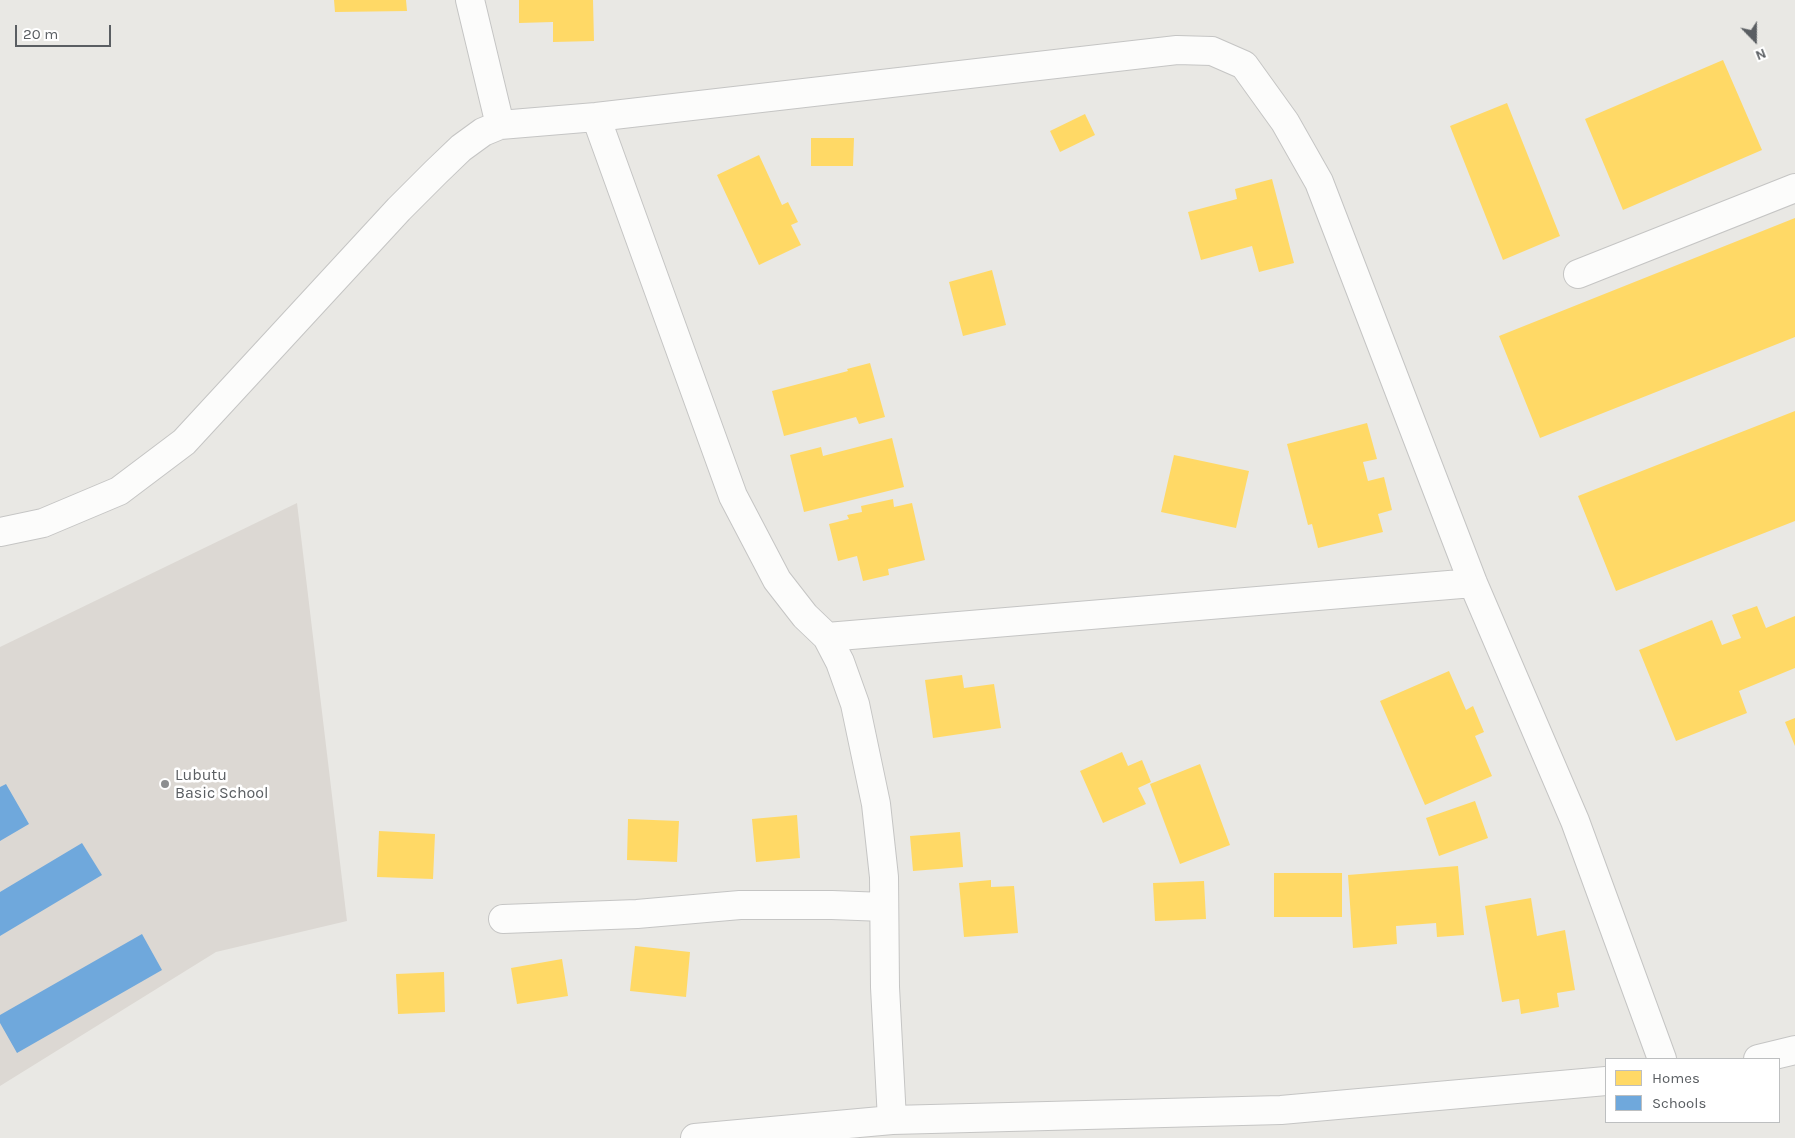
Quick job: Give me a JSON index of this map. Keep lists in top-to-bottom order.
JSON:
{
  "places": ["Lubutu Basic School"],
  "legend": ["Homes", "Schools"],
  "scale_bar": "20 m",
  "north": "bottom"
}
